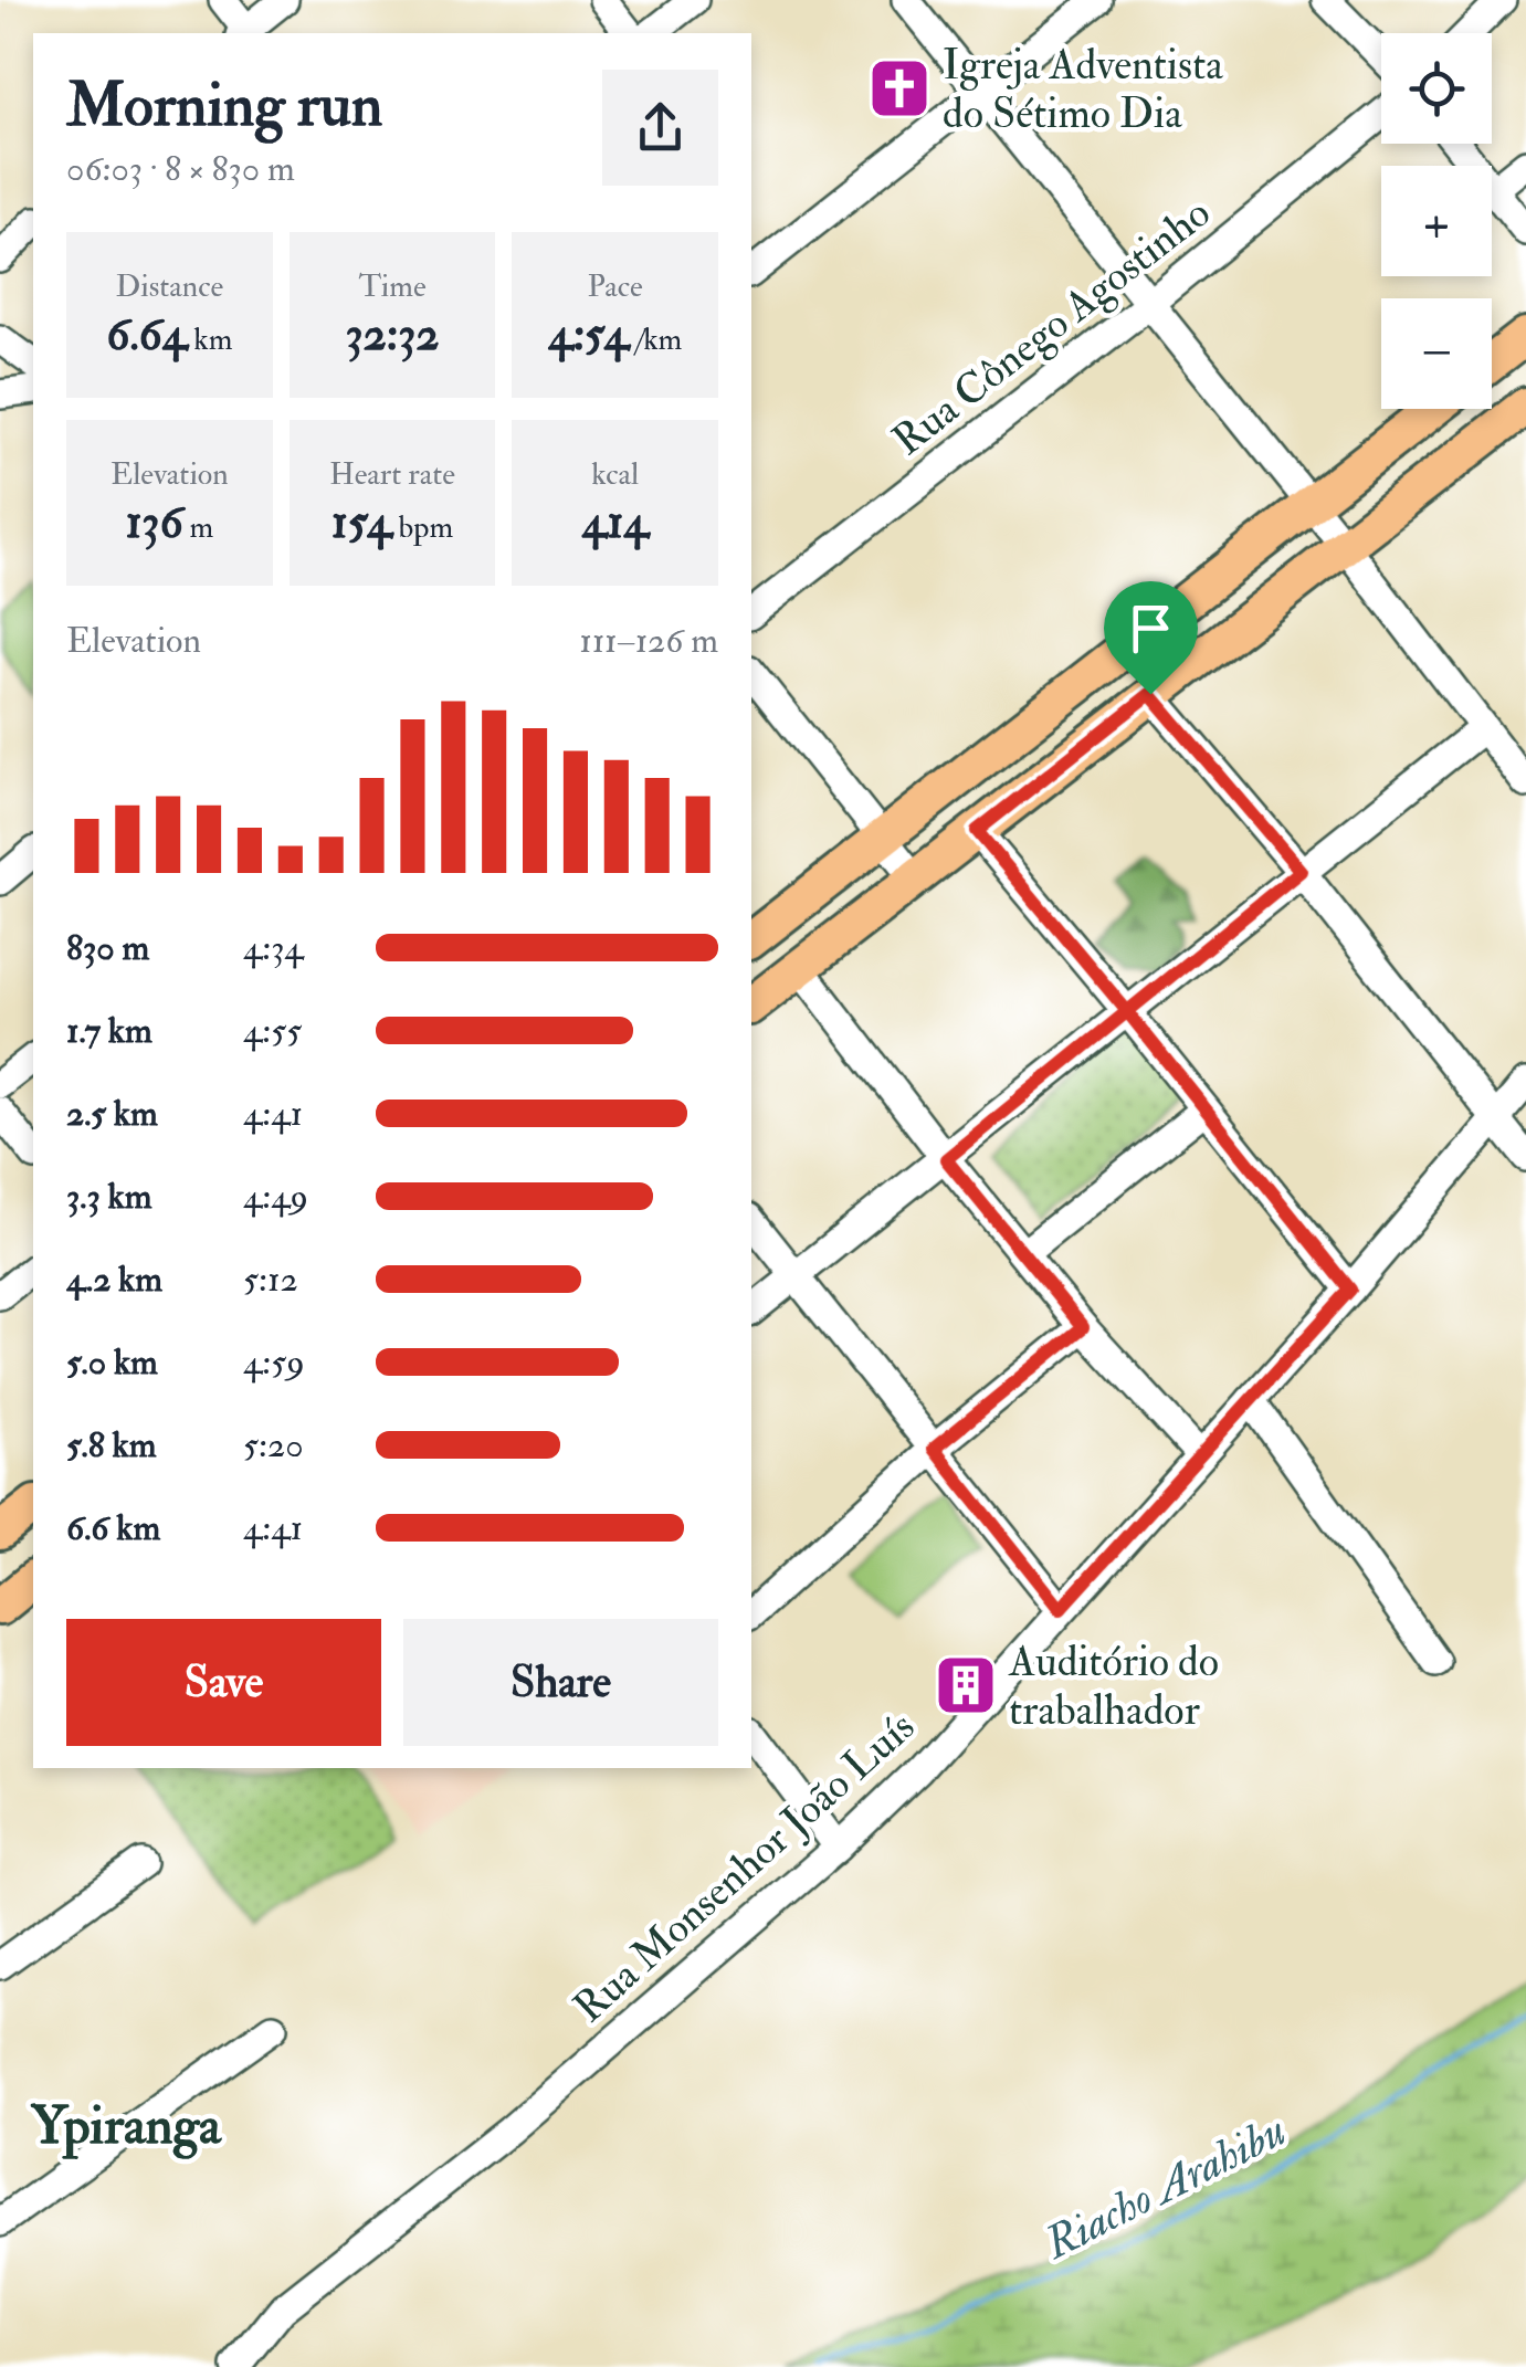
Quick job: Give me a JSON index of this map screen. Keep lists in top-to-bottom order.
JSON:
{
  "streets": {
    "street": ["Rua Cônego Agostinho", "Rua Monsenhor João Luís"]
  },
  "districts": ["Ypiranga"],
  "water": ["Riacho Arahibu"],
  "places": {
    "church": ["Igreja Adventista do Sétimo Dia"],
    "building": ["Auditório do trabalhador"]
  },
  "page": {
    "map_buttons": ["+", "−"],
    "heading": ["Morning run", "06:03 · 8 × 830 m"],
    "stats": [
      ["Distance", "6.64 km"],
      ["Time", "32:32"],
      ["Pace", "4:54 /km"],
      ["Elevation", "136 m"],
      ["Heart rate", "154 bpm"],
      ["kcal", "414"]
    ],
    "chart": ["Elevation", "111–126 m"],
    "list": [
      {
        "name": "830 m",
        "note": "4:34"
      },
      {
        "name": "1.7 km",
        "note": "4:55"
      },
      {
        "name": "2.5 km",
        "note": "4:41"
      },
      {
        "name": "3.3 km",
        "note": "4:49"
      },
      {
        "name": "4.2 km",
        "note": "5:12"
      },
      {
        "name": "5.0 km",
        "note": "4:59"
      },
      {
        "name": "5.8 km",
        "note": "5:20"
      },
      {
        "name": "6.6 km",
        "note": "4:41"
      }
    ],
    "buttons": ["Save", "Share"]
  }
}
